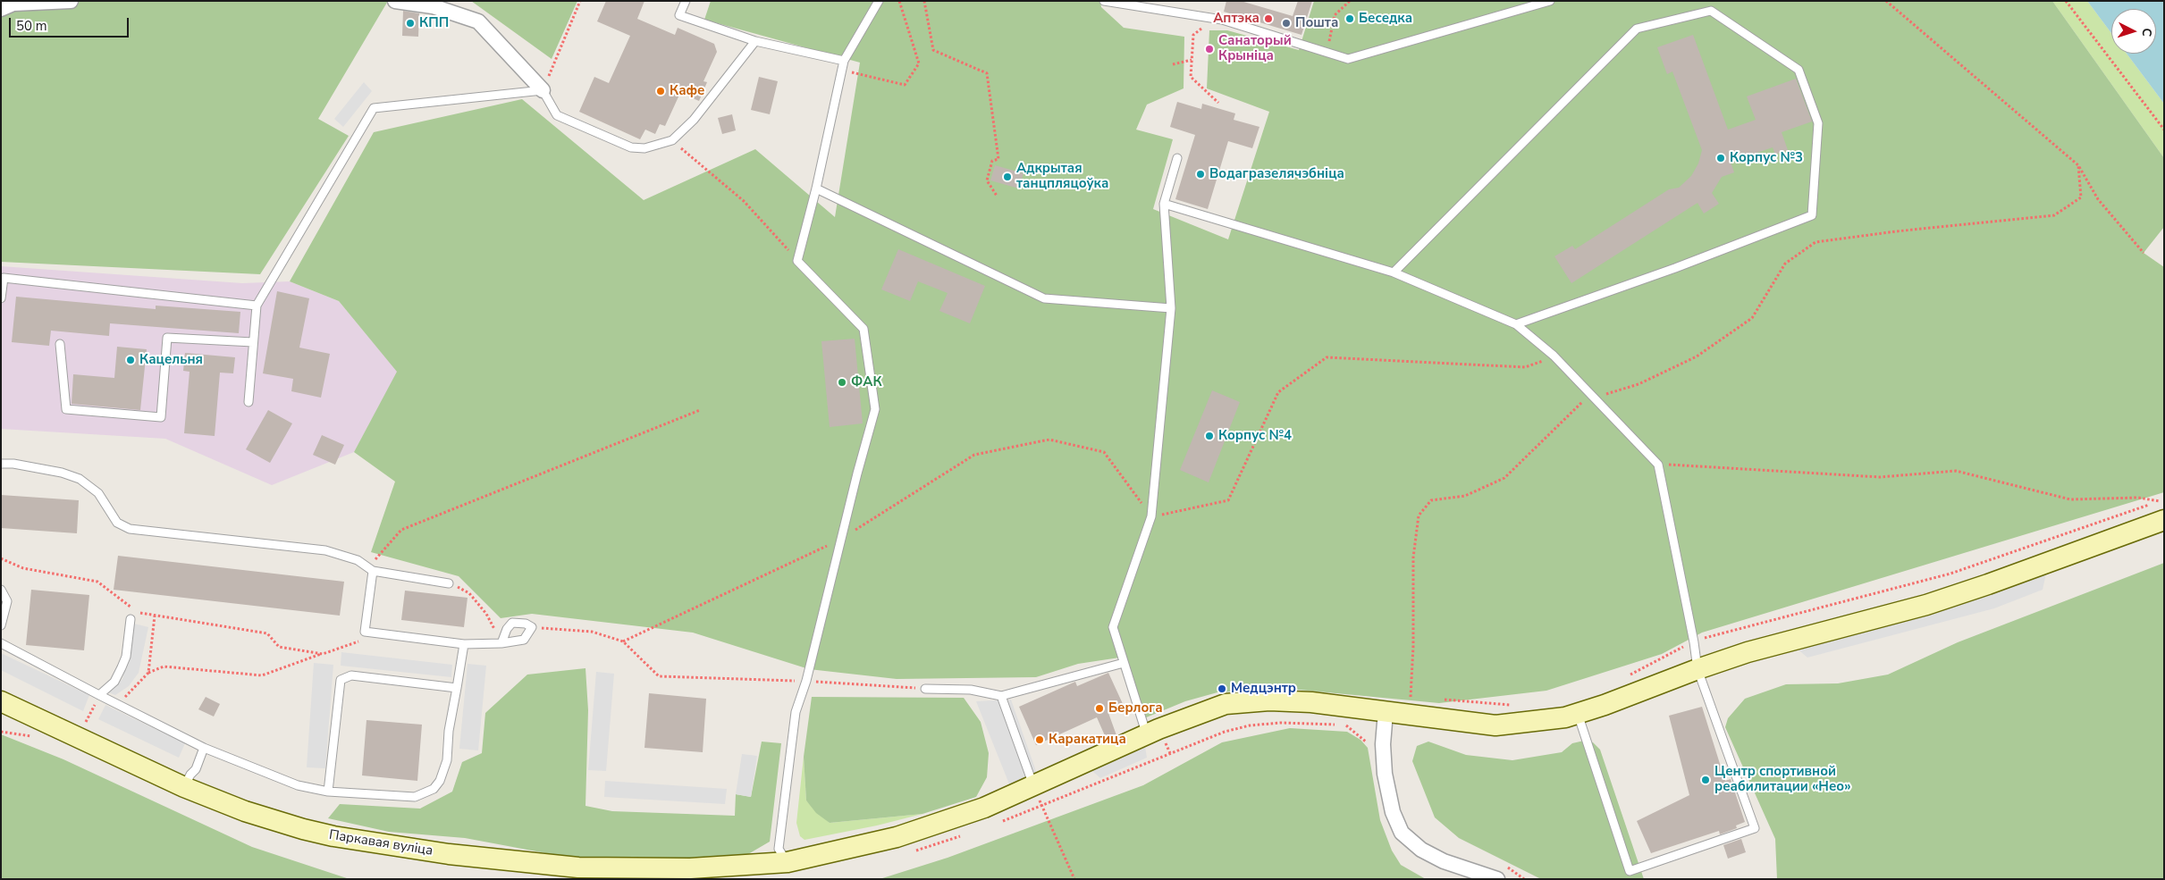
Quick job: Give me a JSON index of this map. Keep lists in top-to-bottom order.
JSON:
{
  "streets": {
    "street": ["Паркавая вуліца"]
  },
  "places": [
    "Аптэка",
    "Беседка",
    "КПП",
    "Пошта",
    "Санаторый Крыніца",
    "Кафе",
    "Корпус №3",
    "Водагразелячэбніца",
    "Адкрытая танцпляцоўка",
    "Кацельня",
    "ФАК",
    "Корпус №4",
    "Медцэнтр",
    "Берлога",
    "Каракатица",
    "Центр спортивной реабилитации «Нео»"
  ],
  "scale_bar": "50 m",
  "north": "right"
}
